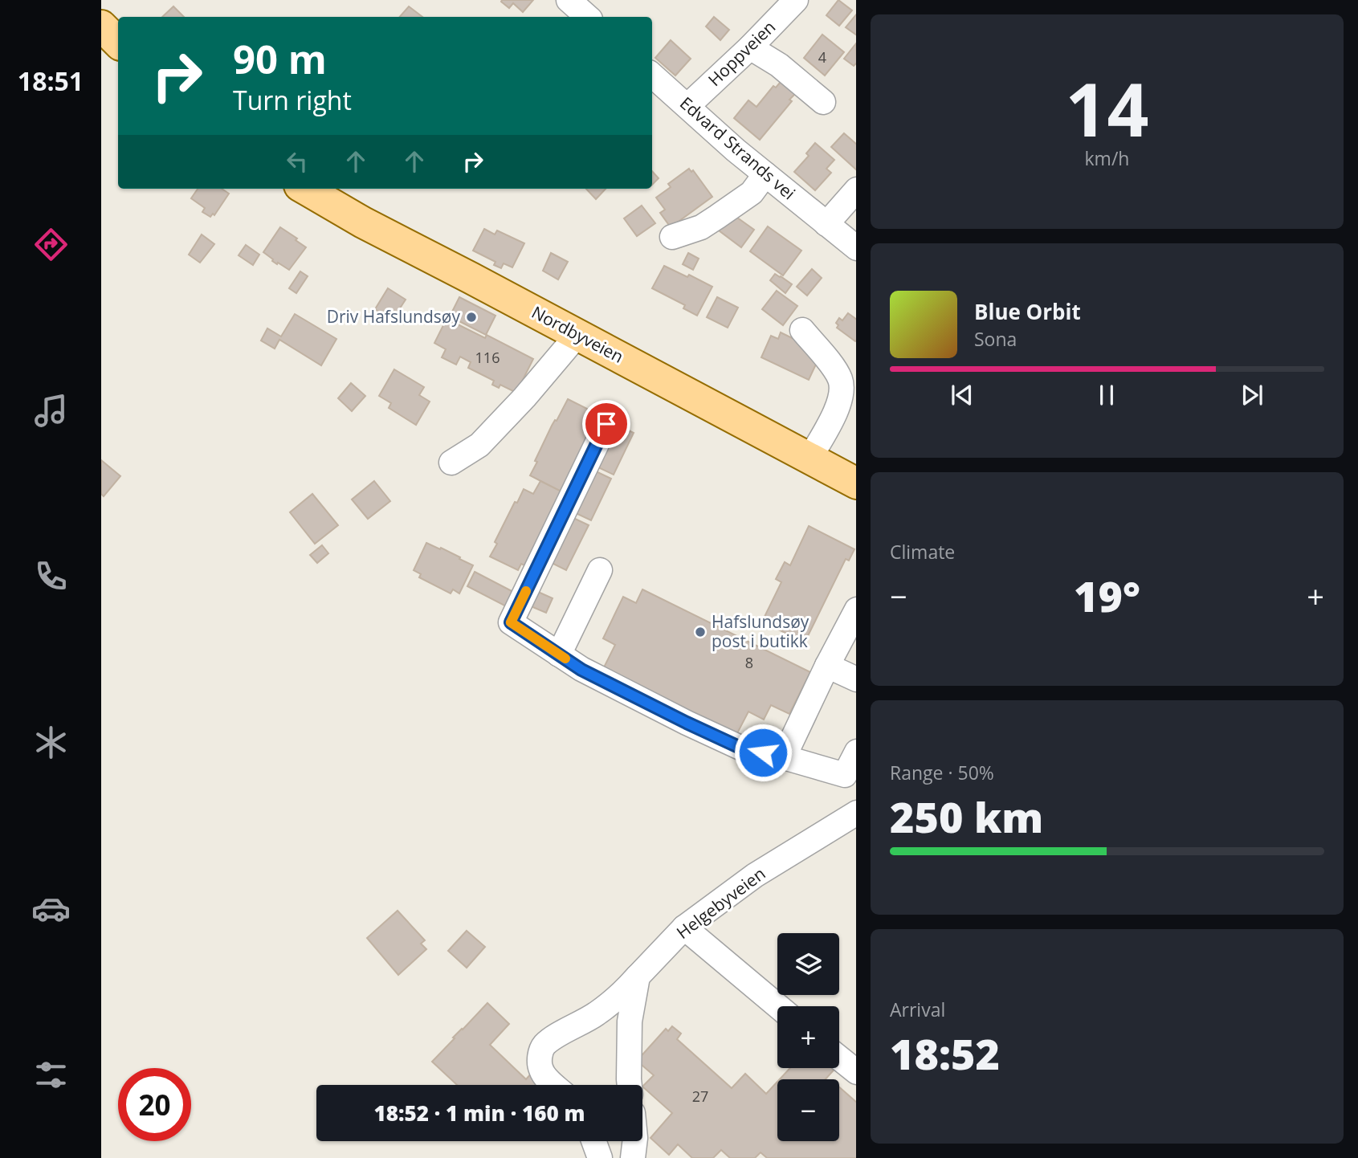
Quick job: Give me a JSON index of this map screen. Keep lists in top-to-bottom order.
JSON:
{
  "streets": {
    "main road": ["Nordbyveien"],
    "street": ["Hoppveien", "Edvard Strands vei", "Helgebyveien"]
  },
  "crossings": [
    ["Hoppveien", "Edvard Strands vei"]
  ],
  "places": ["Driv Hafslundsøy", "Hafslundsøy post i butikk"],
  "house_numbers": [
    "4",
    "116",
    "8",
    "27"
  ],
  "page": {
    "tabs": "18:51",
    "tile": [
      ["14", "km/h"],
      "Climate",
      ["Range · 50%", "250 km"],
      ["Arrival", "18:52"]
    ],
    "turn": ["90 m", "Turn right"],
    "song": ["Blue Orbit", "Sona"],
    "heat": ["−", "19°", "+"],
    "map_buttons": ["+", "−"],
    "limit": "20",
    "trip": "18:52 · 1 min · 160 m"
  }
}
